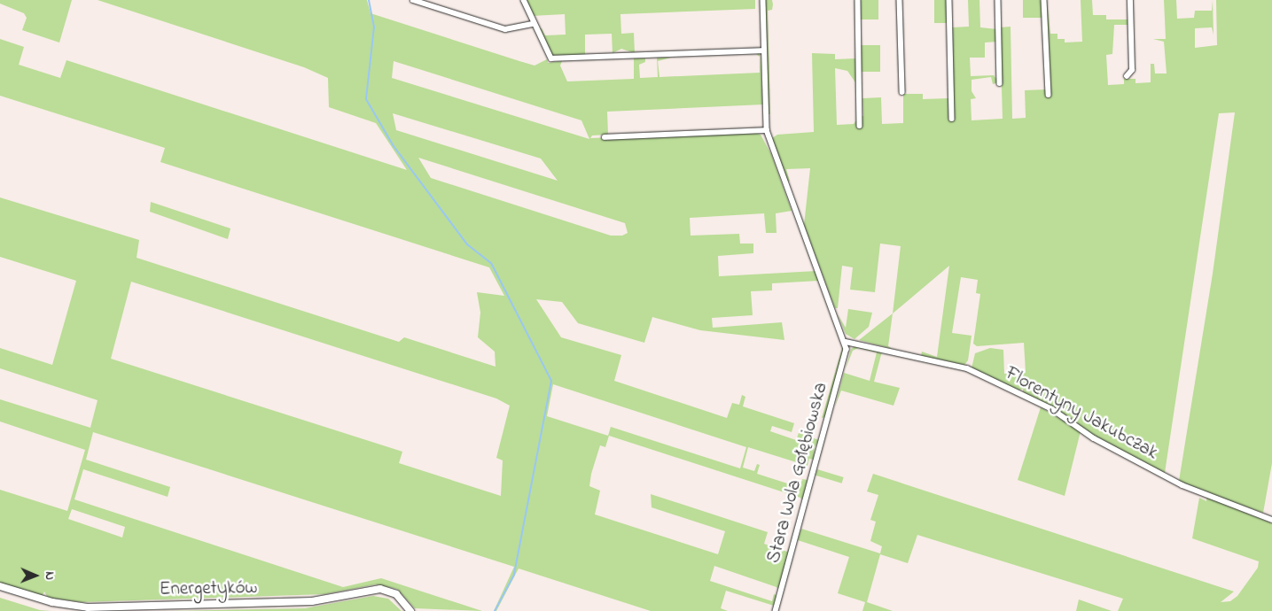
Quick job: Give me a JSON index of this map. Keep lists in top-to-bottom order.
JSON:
{
  "streets": {
    "main road": ["Energetyków"],
    "street": ["Florentyny Jakubczak", "Stara Wola Gołębiowska"]
  },
  "crossings": [
    ["Florentyny Jakubczak", "Stara Wola Gołębiowska"]
  ],
  "north": "right"
}
